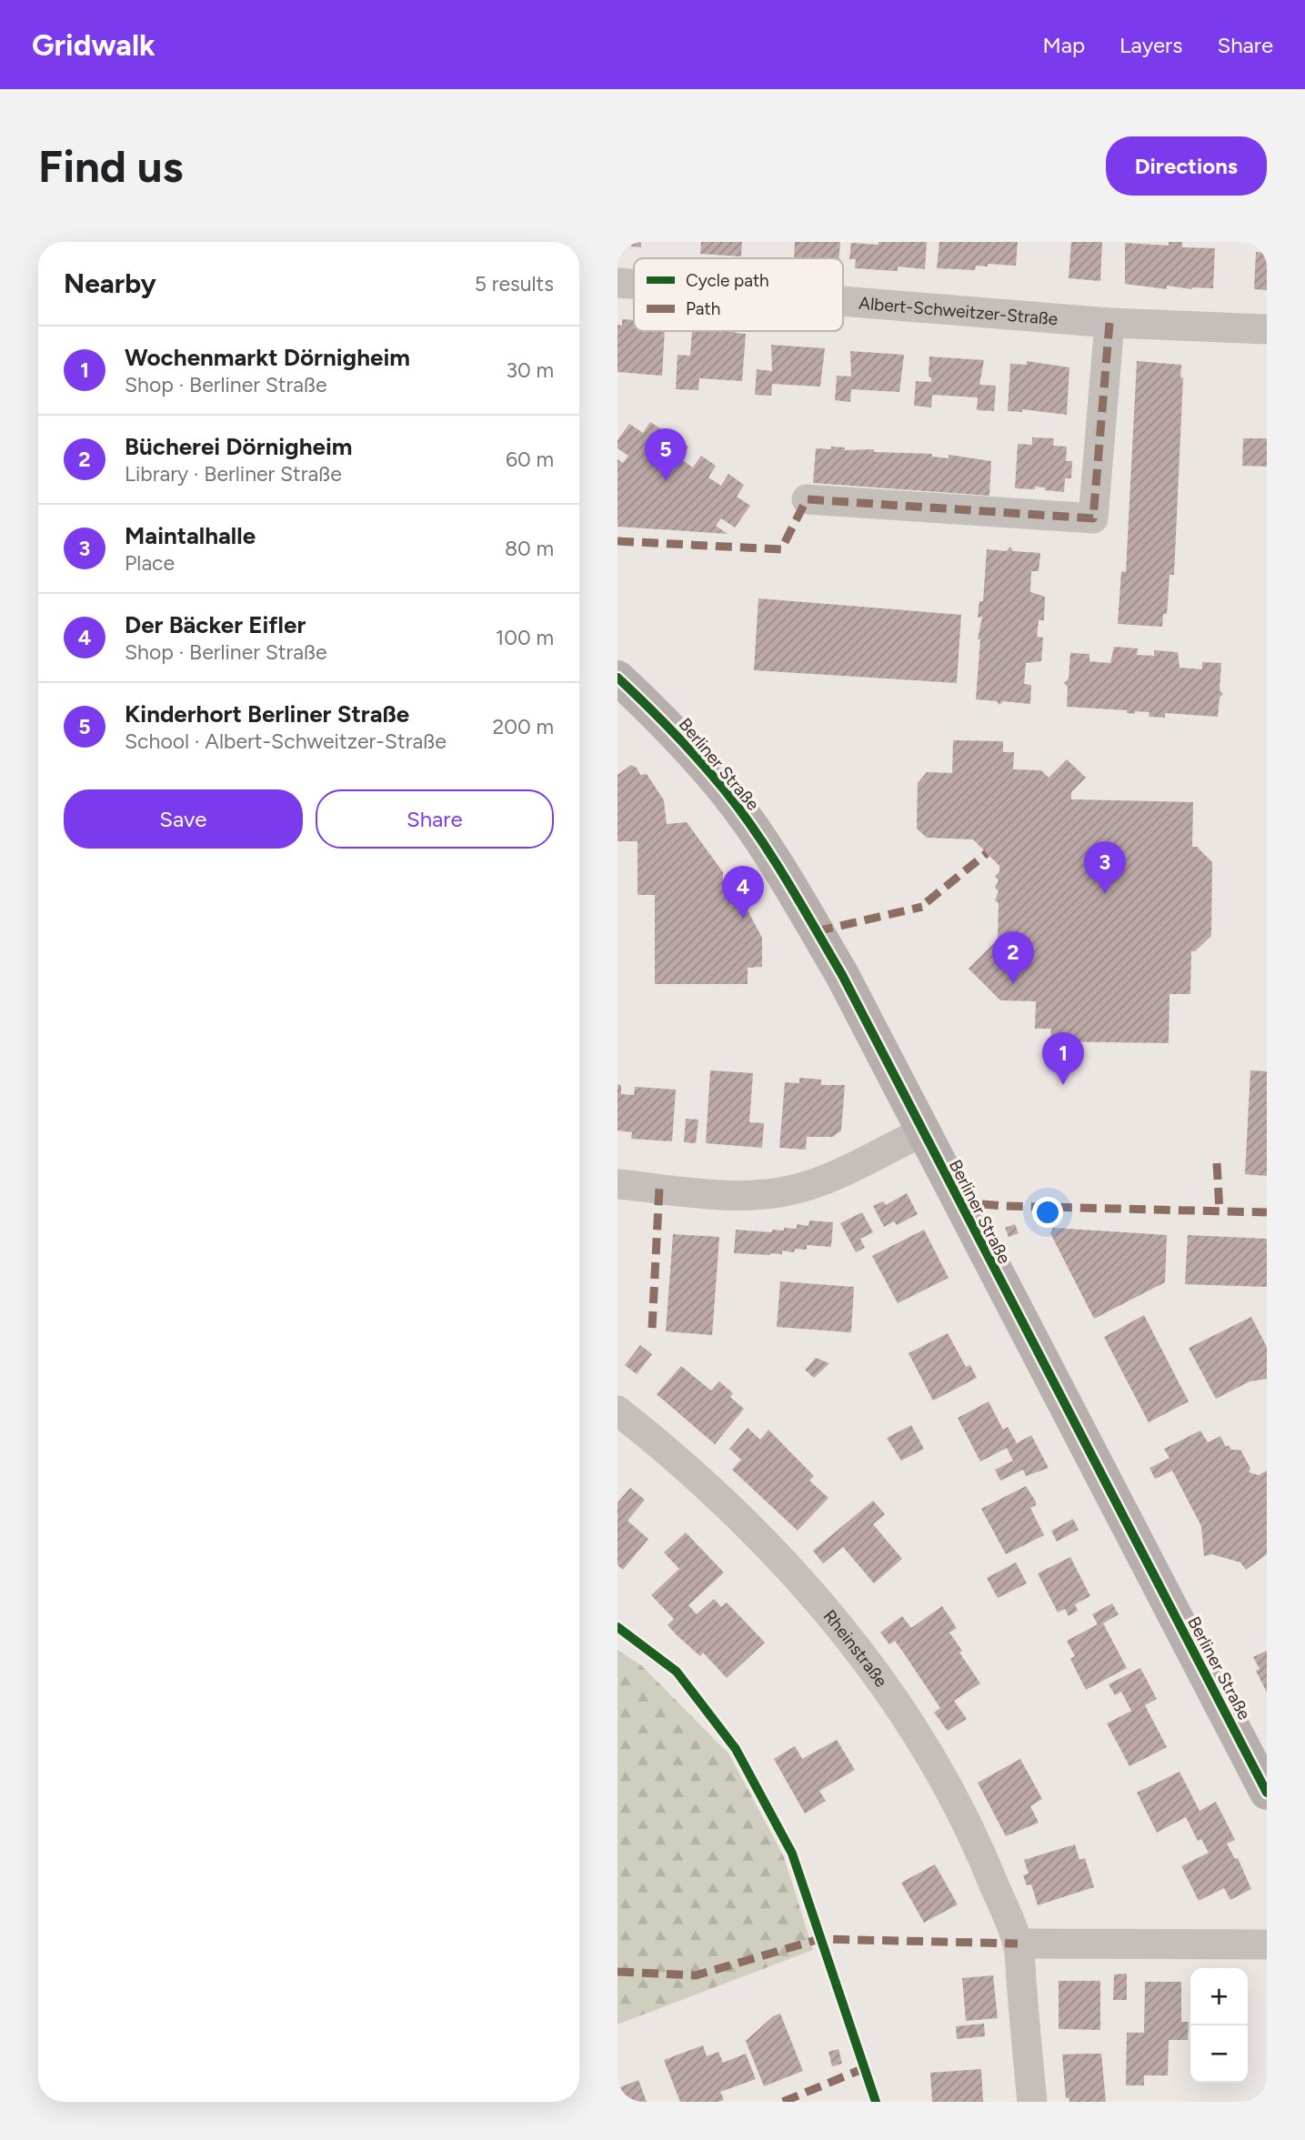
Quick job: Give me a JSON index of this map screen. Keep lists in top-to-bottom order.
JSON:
{
  "streets": {
    "street": ["Albert-Schweitzer-Straße", "Berliner Straße", "Rheinstraße"]
  },
  "legend": ["Cycle path", "Path"],
  "page": {
    "header": "Gridwalk",
    "nav": ["Map", "Layers", "Share"],
    "buttons": [
      "Directions",
      ["Save", "Share"]
    ],
    "title": "Find us",
    "heading": ["Nearby", "5 results"],
    "list": [
      {
        "mark": "1",
        "name": "Wochenmarkt Dörnigheim",
        "note": "Shop · Berliner Straße",
        "value": "30 m"
      },
      {
        "mark": "2",
        "name": "Bücherei Dörnigheim",
        "note": "Library · Berliner Straße",
        "value": "60 m"
      },
      {
        "mark": "3",
        "name": "Maintalhalle",
        "note": "Place",
        "value": "80 m"
      },
      {
        "mark": "4",
        "name": "Der Bäcker Eifler",
        "note": "Shop · Berliner Straße",
        "value": "100 m"
      },
      {
        "mark": "5",
        "name": "Kinderhort Berliner Straße",
        "note": "School · Albert-Schweitzer-Straße",
        "value": "200 m"
      }
    ],
    "pins": [
      "5",
      "3",
      "4",
      "2",
      "1"
    ],
    "map_buttons": ["+", "−"]
  }
}
